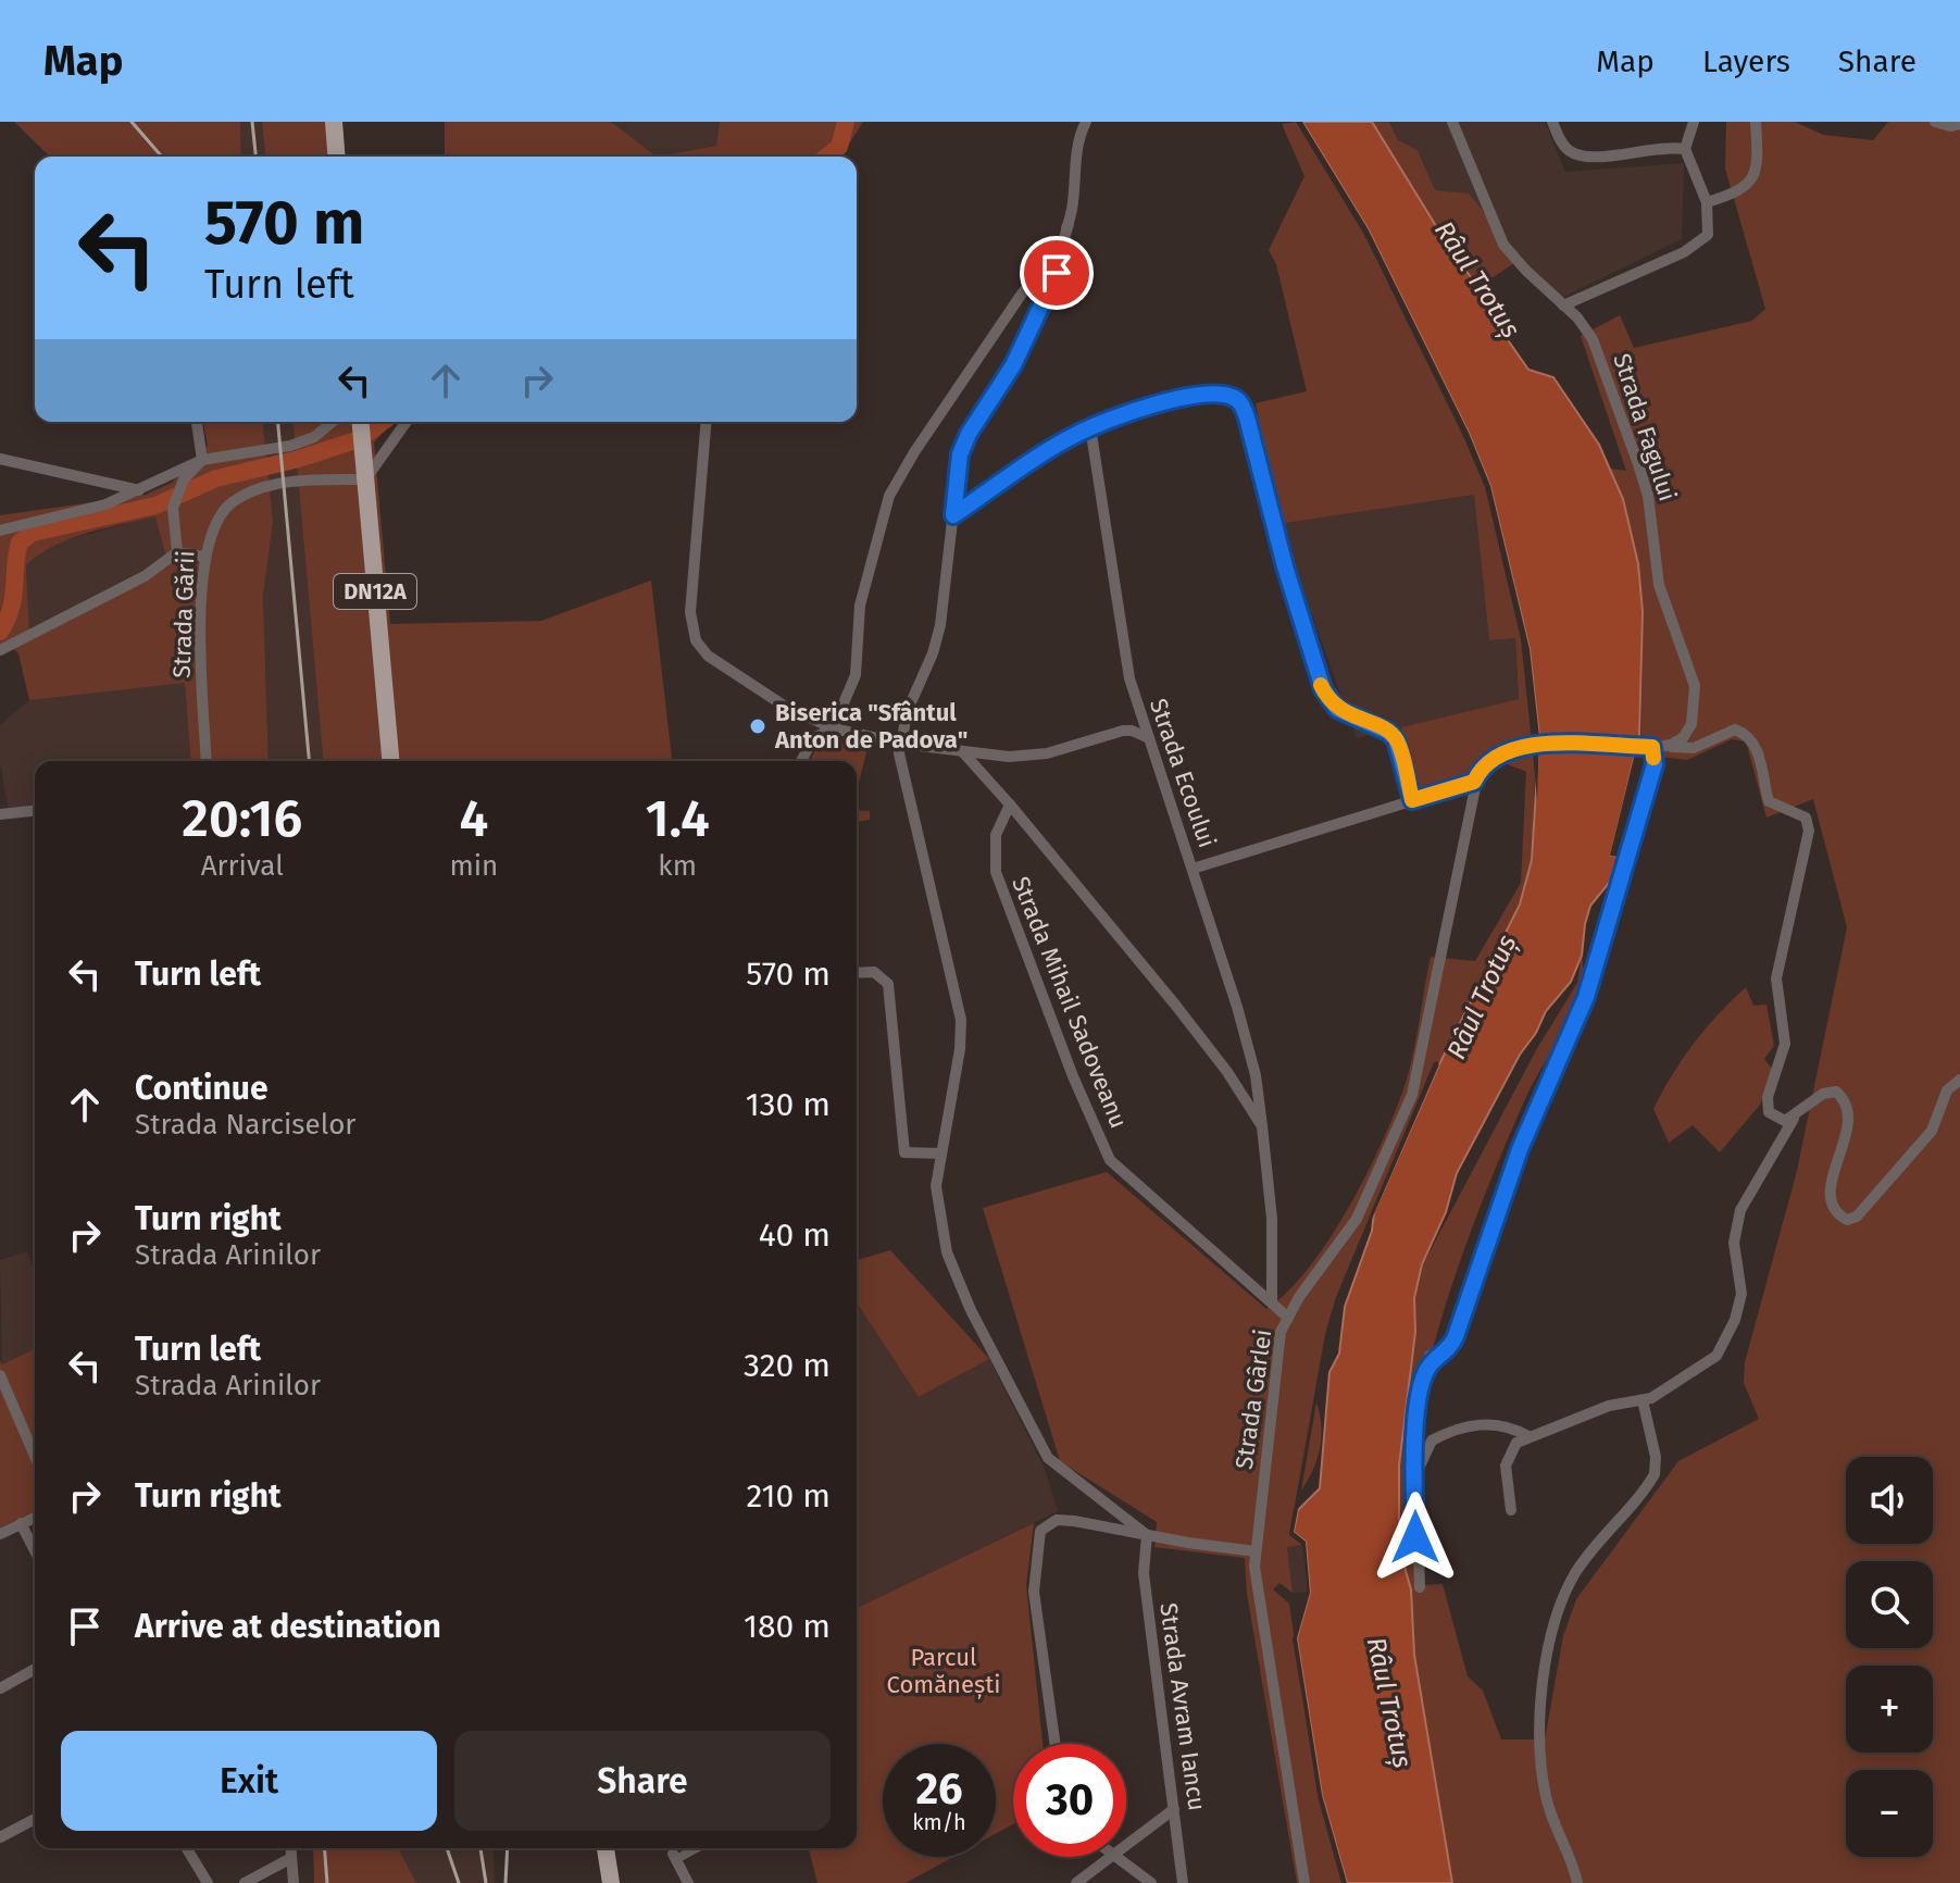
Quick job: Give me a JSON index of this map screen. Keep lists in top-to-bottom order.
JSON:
{
  "streets": {
    "main road": ["DN12A"],
    "street": [
      "Strada Fagului",
      "Strada Gării",
      "Strada Ecoului",
      "Strada Mihail Sadoveanu",
      "Strada Gârlei",
      "Strada Avram Iancu"
    ]
  },
  "crossings": [
    ["DN12A", "Strada Gării"],
    ["Strada Ecoului", "Strada Mihail Sadoveanu"],
    ["Strada Mihail Sadoveanu", "Strada Gârlei"]
  ],
  "water": ["Râul Trotuș"],
  "parks": ["Parcul Comănești"],
  "places": ["Biserica \"Sfântul Anton de Padova\""],
  "page": {
    "header": "Map",
    "nav": ["Map", "Layers", "Share"],
    "turn": ["570 m", "Turn left"],
    "eta": [
      "20:16",
      "Arrival",
      "4",
      "min",
      "1.4",
      "km"
    ],
    "list": [
      {
        "name": "Turn left",
        "value": "570 m"
      },
      {
        "name": "Continue",
        "note": "Strada Narciselor",
        "value": "130 m"
      },
      {
        "name": "Turn right",
        "note": "Strada Arinilor",
        "value": "40 m"
      },
      {
        "name": "Turn left",
        "note": "Strada Arinilor",
        "value": "320 m"
      },
      {
        "name": "Turn right",
        "value": "210 m"
      },
      {
        "name": "Arrive at destination",
        "value": "180 m"
      }
    ],
    "map_buttons": ["+", "−"],
    "buttons": ["Exit", "Share"],
    "speed": "26 km/h",
    "limit": "30"
  }
}
